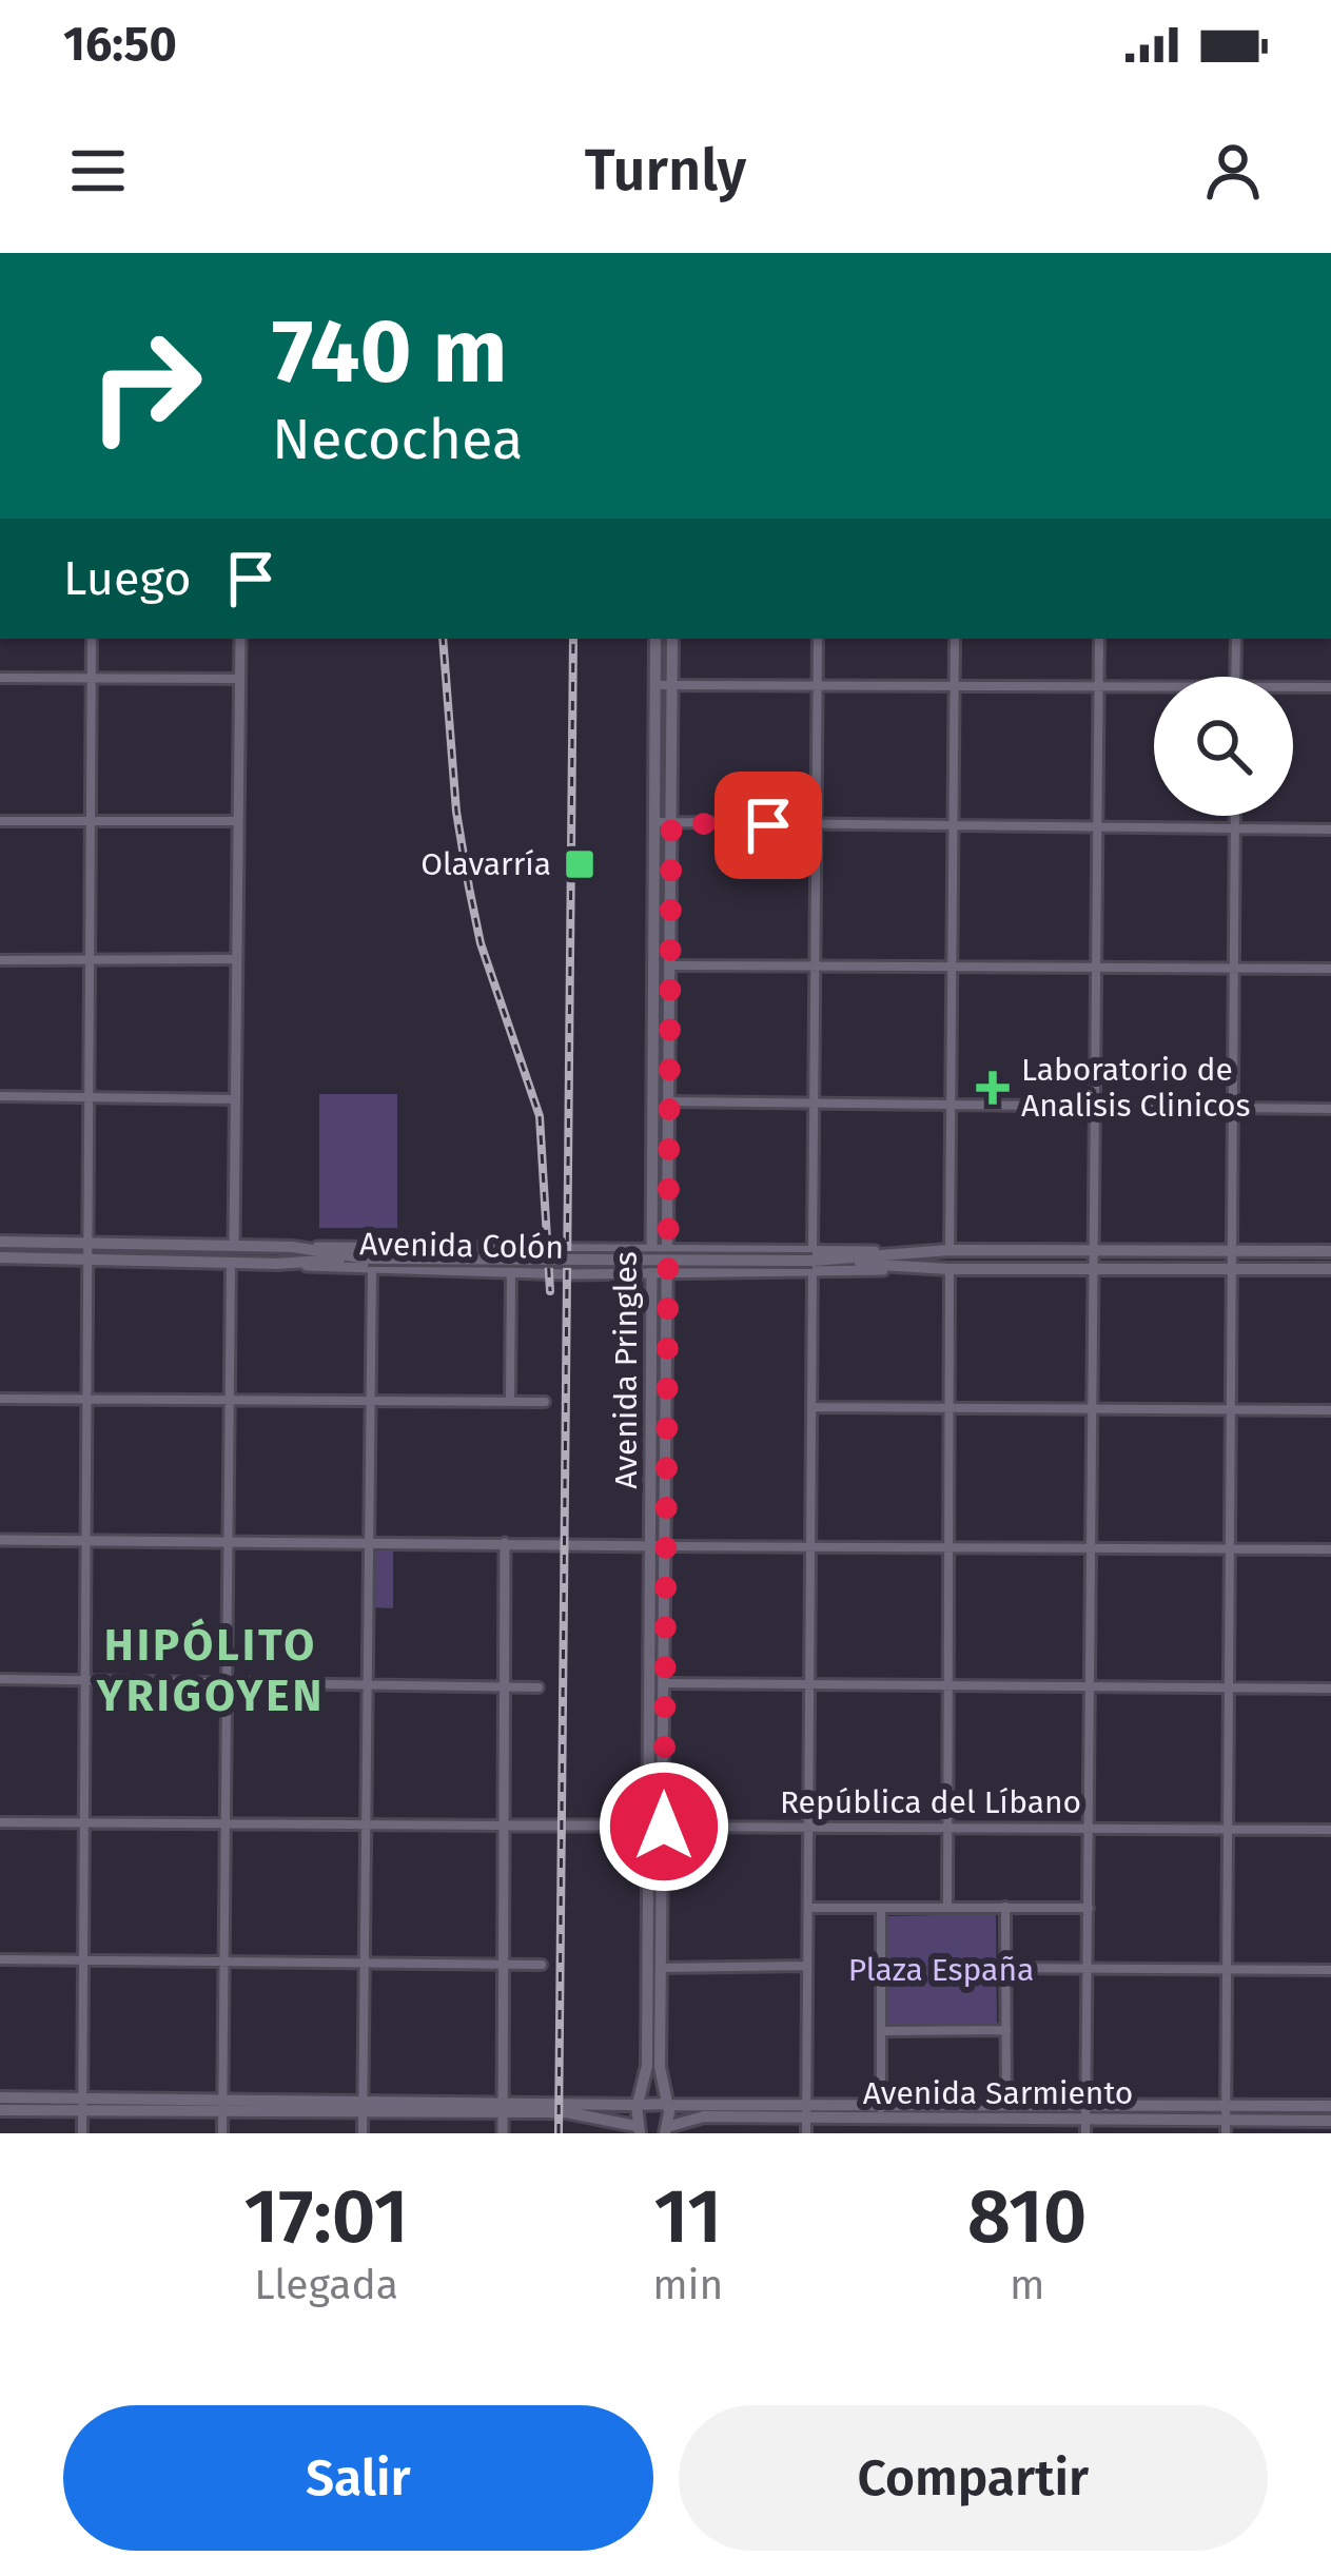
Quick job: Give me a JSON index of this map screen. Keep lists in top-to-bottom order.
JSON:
{
  "streets": {
    "main road": ["Avenida Colón", "Avenida Pringles", "Avenida Sarmiento"],
    "street": ["República del Líbano"]
  },
  "crossings": [
    ["Avenida Colón", "Avenida Pringles"],
    ["Avenida Pringles", "República del Líbano"],
    ["Avenida Pringles", "Avenida Sarmiento"]
  ],
  "districts": ["HIPÓLITO YRIGOYEN"],
  "parks": ["Plaza España"],
  "places": {
    "transit": ["Olavarría"],
    "health": ["Laboratorio de Analisis Clinicos"]
  },
  "page": {
    "status": "16:50",
    "header": "Turnly",
    "turn": ["740 m", "Necochea"],
    "then": "Luego",
    "eta": [
      "17:01",
      "Llegada",
      "11",
      "min",
      "810",
      "m"
    ],
    "buttons": ["Salir", "Compartir"]
  }
}
